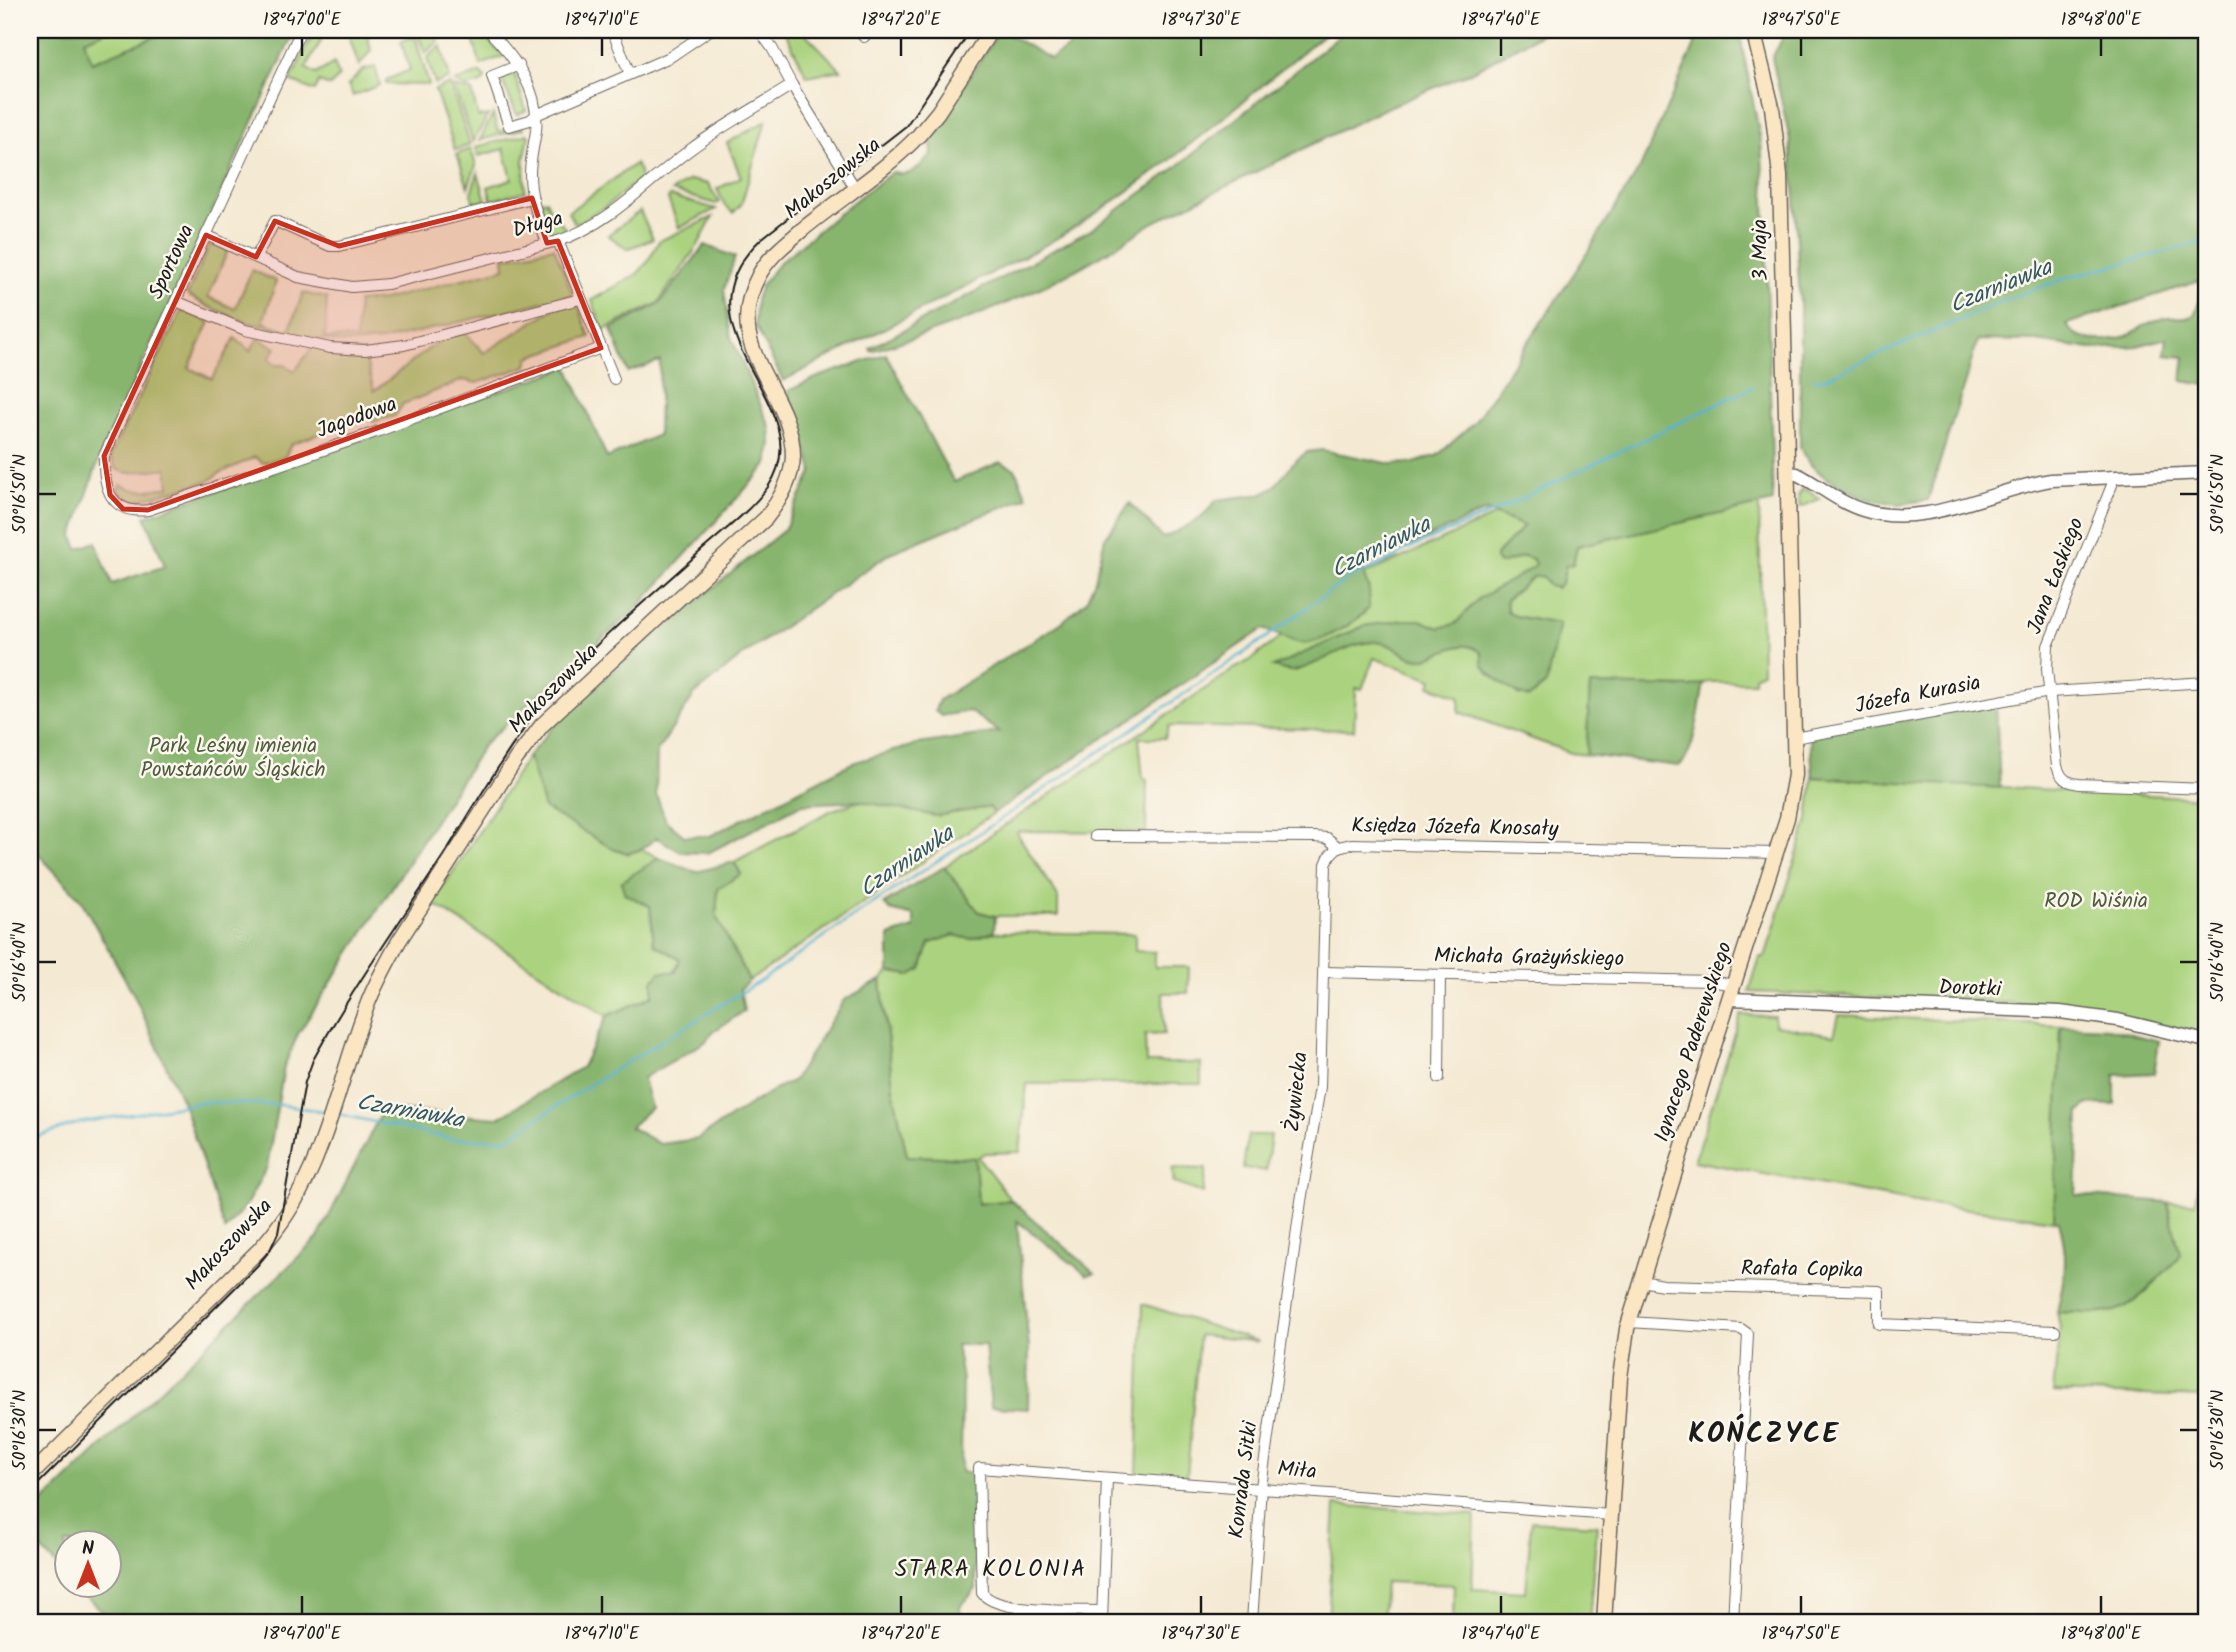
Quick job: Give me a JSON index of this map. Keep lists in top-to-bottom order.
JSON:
{
  "streets": {
    "main road": ["Makoszowska", "3 Maja", "Ignacego Paderewskiego"],
    "street": [
      "Długa",
      "Sportowa",
      "Jagodowa",
      "Jana Łaskiego",
      "Józefa Kurasia",
      "Księdza Józefa Knosały",
      "Michała Grażyńskiego",
      "Dorotki",
      "Żywiecka",
      "Rafała Copika",
      "Miła",
      "Konrada Sitki"
    ]
  },
  "crossings": [
    ["Długa", "Sportowa"],
    ["3 Maja", "Ignacego Paderewskiego"],
    ["Sportowa", "Jagodowa"],
    ["Jana Łaskiego", "Józefa Kurasia"],
    ["Józefa Kurasia", "Ignacego Paderewskiego"],
    ["Księdza Józefa Knosały", "Ignacego Paderewskiego"],
    ["Księdza Józefa Knosały", "Żywiecka"],
    ["Michała Grażyńskiego", "Dorotki"],
    ["Michała Grażyńskiego", "Ignacego Paderewskiego"],
    ["Michała Grażyńskiego", "Żywiecka"],
    ["Dorotki", "Ignacego Paderewskiego"],
    ["Ignacego Paderewskiego", "Rafała Copika"],
    ["Ignacego Paderewskiego", "Miła"],
    ["Żywiecka", "Konrada Sitki"],
    ["Miła", "Konrada Sitki"]
  ],
  "districts": ["KOŃCZYCE", "STARA KOLONIA"],
  "water": ["Czarniawka"],
  "parks": ["Park Leśny imienia Powstańców Śląskich", "ROD Wiśnia"],
  "north": "top",
  "coordinates": [
    "18°47'00\"E",
    "18°47'10\"E",
    "18°47'20\"E",
    "18°47'30\"E",
    "18°47'40\"E",
    "18°47'50\"E",
    "18°48'00\"E",
    "50°16'50\"N",
    "50°16'40\"N",
    "50°16'30\"N"
  ]
}
